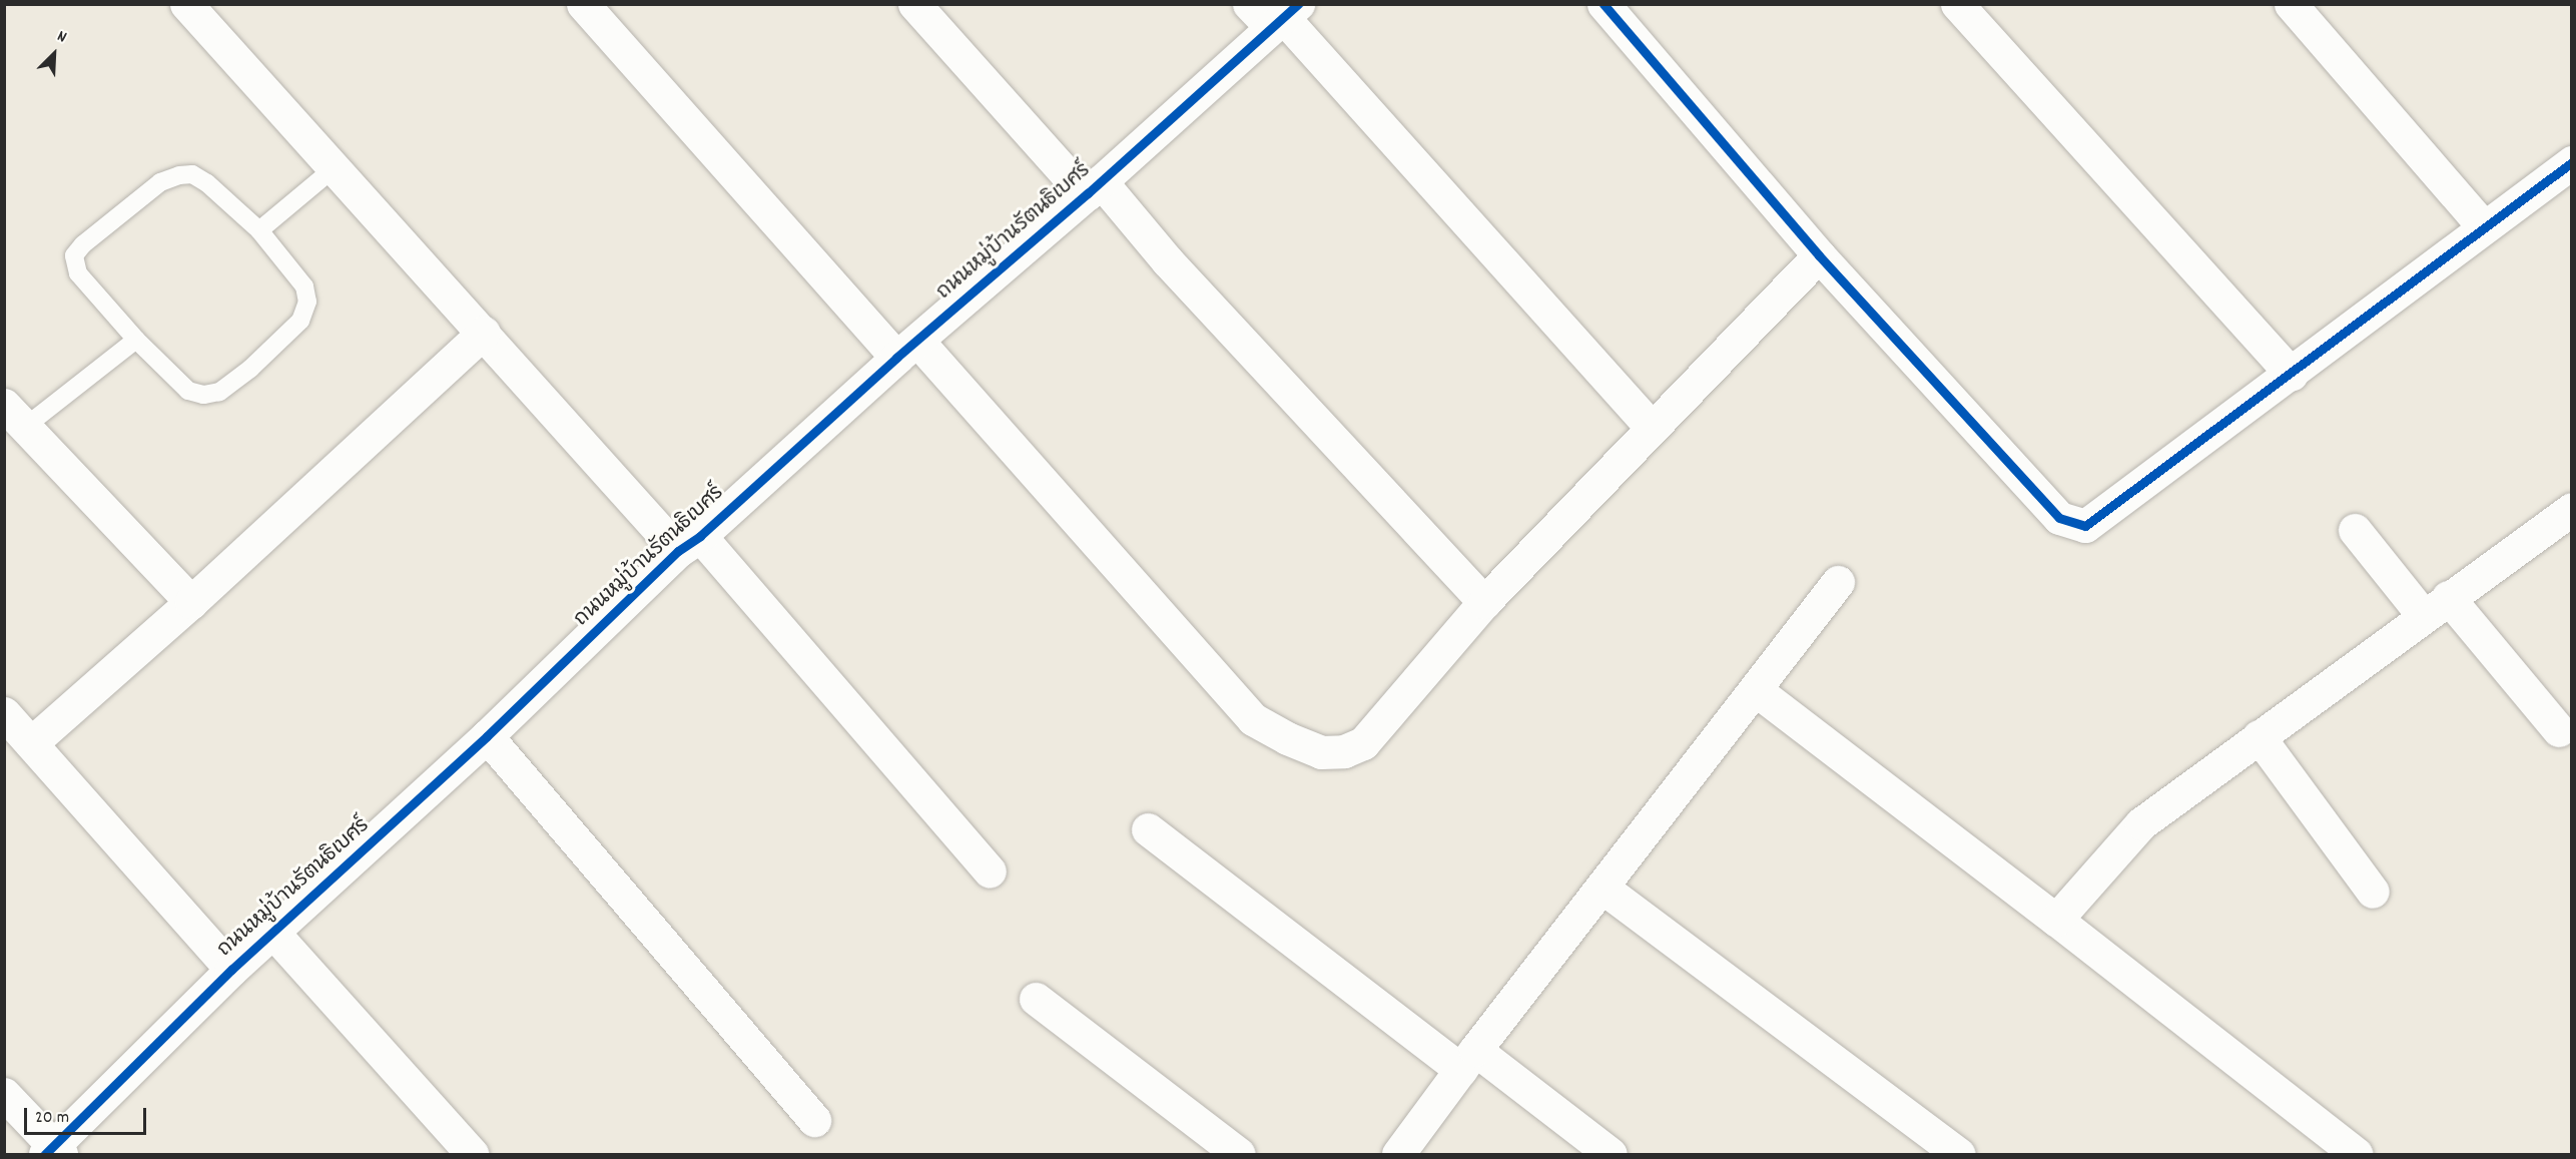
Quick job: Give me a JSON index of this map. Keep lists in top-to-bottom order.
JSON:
{
  "streets": {
    "street": ["ถนนหมู่บ้านรัตนธิเบศร์"]
  },
  "scale_bar": "20 m",
  "north": "top right"
}
